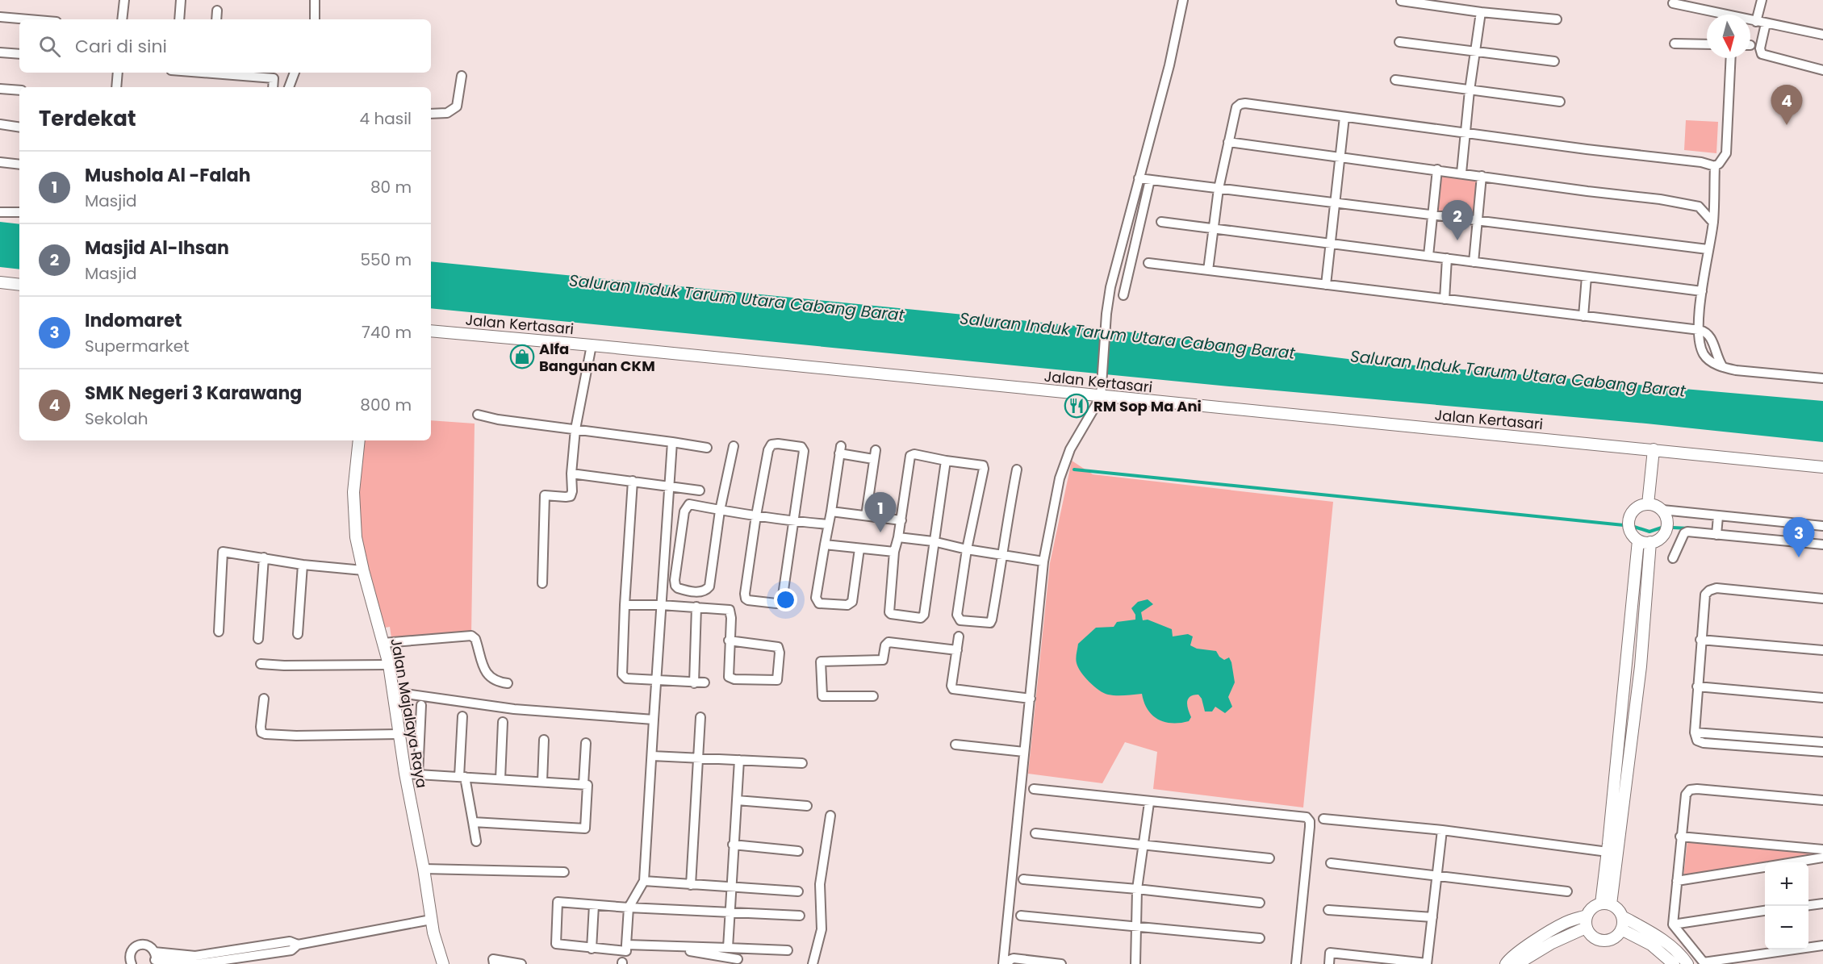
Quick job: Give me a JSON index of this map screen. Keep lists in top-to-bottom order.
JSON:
{
  "streets": {
    "street": ["Jalan Kertasari", "Jalan Majalaya Raya"]
  },
  "water": ["Saluran Induk Tarum Utara Cabang Barat"],
  "places": {
    "shop": ["Alfa Bangunan CKM"],
    "restaurant": ["RM Sop Ma Ani"]
  },
  "north": "bottom",
  "page": {
    "search": "Cari di sini",
    "pins": [
      "4",
      "2",
      "1",
      "3"
    ],
    "heading": ["Terdekat", "4 hasil"],
    "list": [
      {
        "mark": "1",
        "name": "Mushola Al -Falah",
        "note": "Masjid",
        "value": "80 m"
      },
      {
        "mark": "2",
        "name": "Masjid Al-Ihsan",
        "note": "Masjid",
        "value": "550 m"
      },
      {
        "mark": "3",
        "name": "Indomaret",
        "note": "Supermarket",
        "value": "740 m"
      },
      {
        "mark": "4",
        "name": "SMK Negeri 3 Karawang",
        "note": "Sekolah",
        "value": "800 m"
      }
    ],
    "map_buttons": ["+", "−"]
  }
}
